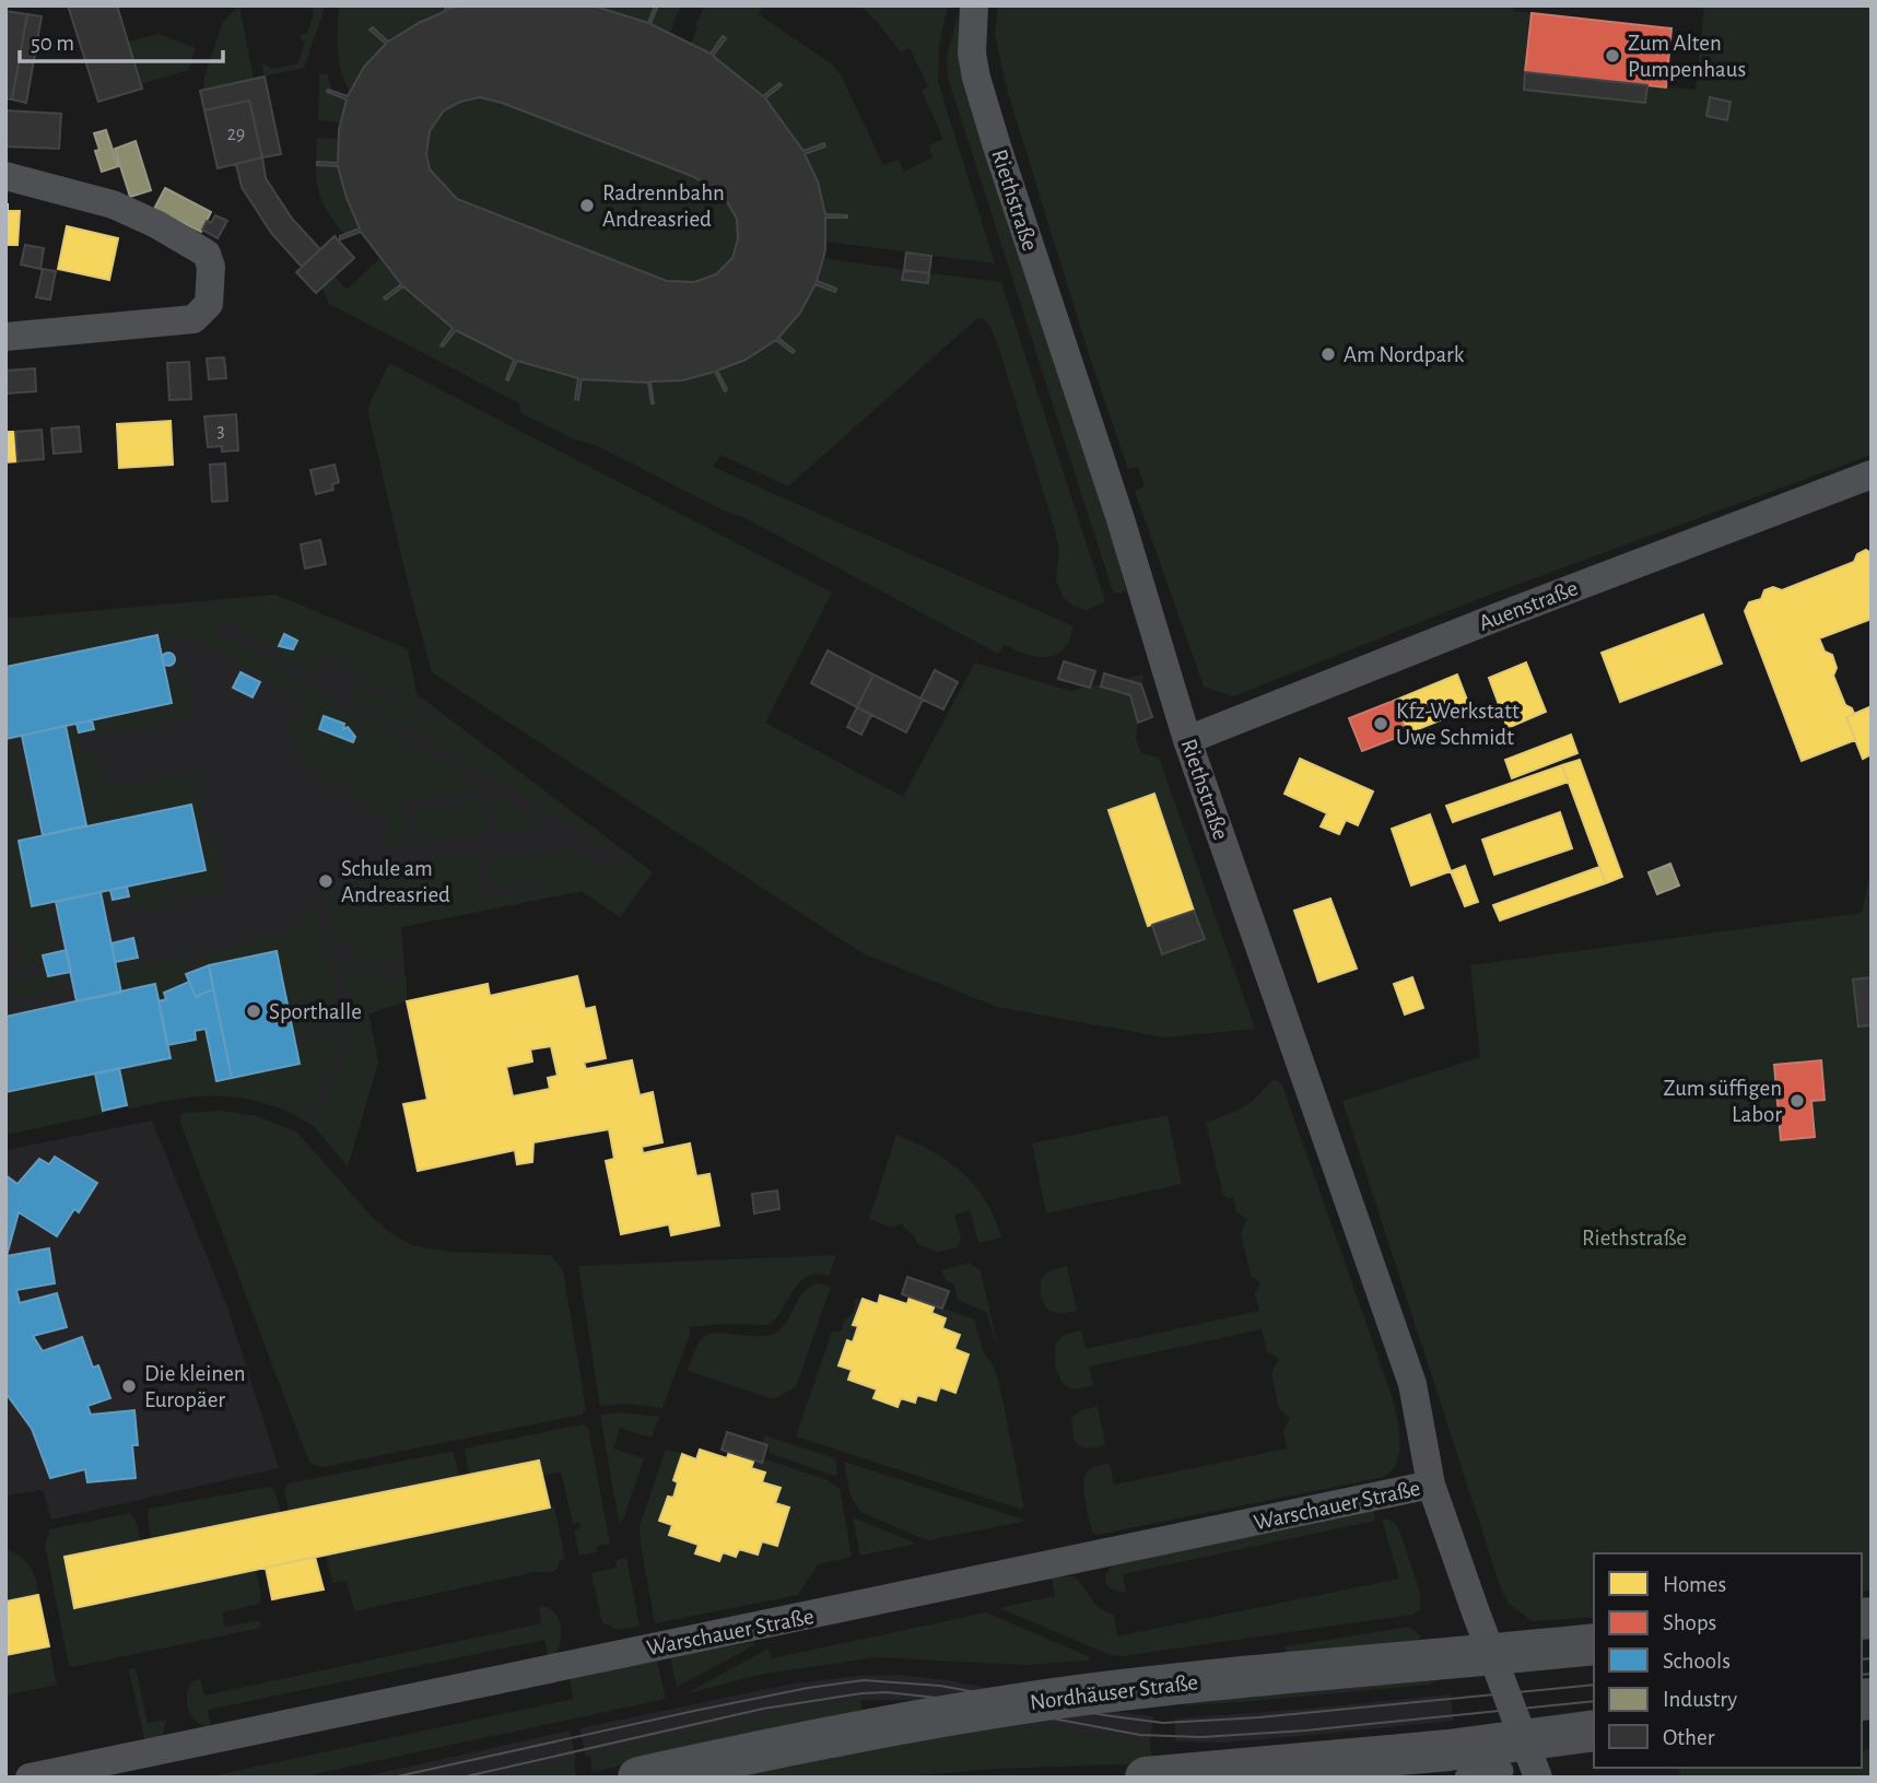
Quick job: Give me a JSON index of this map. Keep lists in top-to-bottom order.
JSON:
{
  "streets": {
    "main road": ["Nordhäuser Straße"],
    "street": ["Riethstraße", "Auenstraße", "Warschauer Straße"]
  },
  "crossings": [
    ["Riethstraße", "Auenstraße"],
    ["Riethstraße", "Warschauer Straße"],
    ["Riethstraße", "Nordhäuser Straße"]
  ],
  "parks": ["Riethstraße"],
  "places": [
    "Zum Alten Pumpenhaus",
    "Radrennbahn Andreasried",
    "Am Nordpark",
    "Kfz-Werkstatt Uwe Schmidt",
    "Schule am Andreasried",
    "Sporthalle",
    "Zum süffigen Labor",
    "Die kleinen Europäer"
  ],
  "house_numbers": ["29", "3"],
  "legend": [
    "Homes",
    "Shops",
    "Schools",
    "Industry",
    "Other"
  ],
  "scale_bar": "50 m"
}
